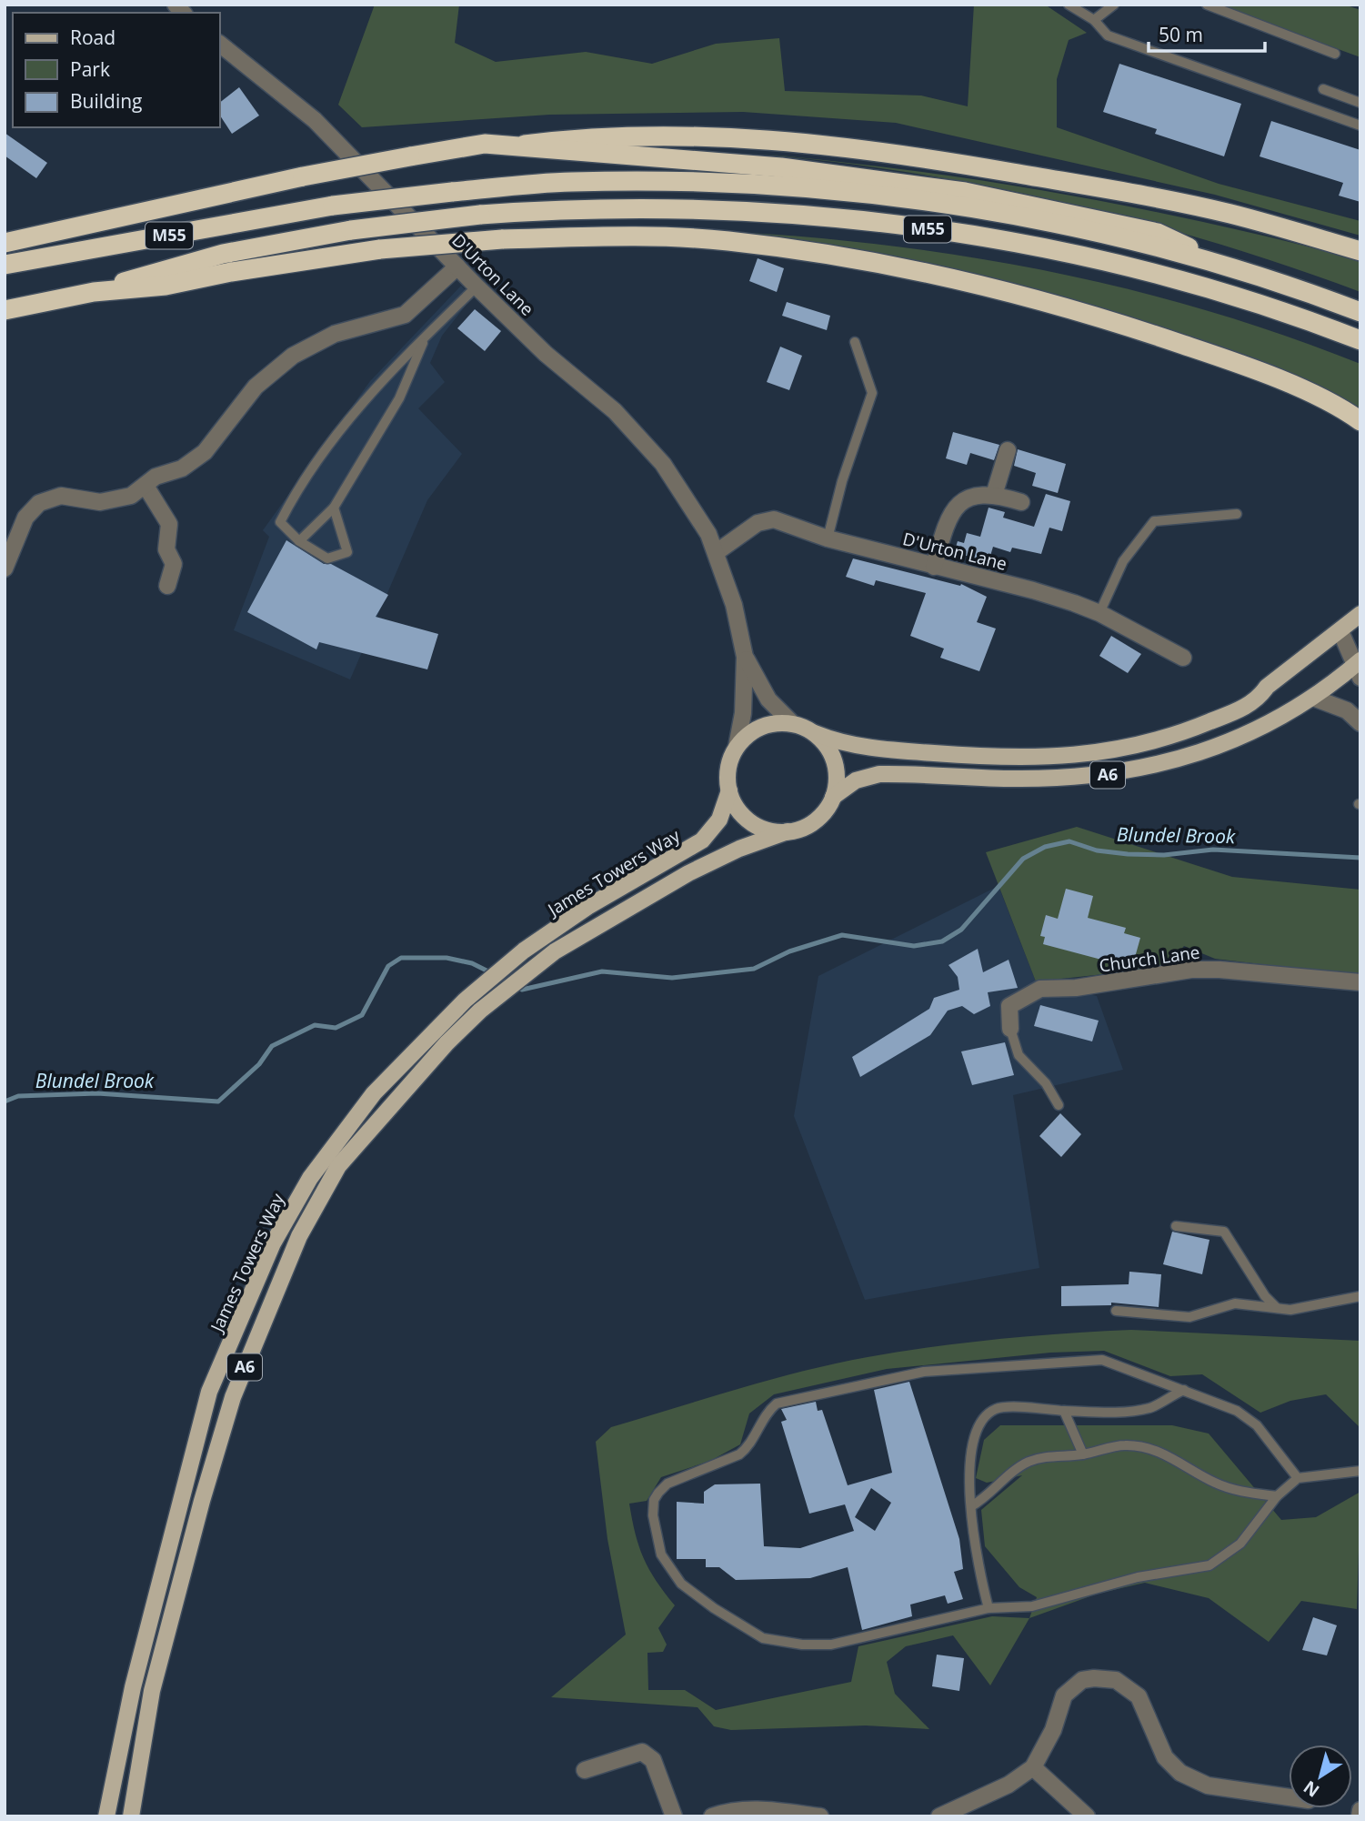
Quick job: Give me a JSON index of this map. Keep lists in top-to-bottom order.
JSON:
{
  "streets": {
    "highway": ["M55"],
    "main road": ["A6", "James Towers Way"],
    "street": ["D'Urton Lane", "Church Lane"]
  },
  "crossings": [
    ["D'Urton Lane", "A6"],
    ["D'Urton Lane", "James Towers Way"],
    ["A6", "James Towers Way"]
  ],
  "water": ["Blundel Brook"],
  "legend": ["Road", "Park", "Building"],
  "scale_bar": "50 m",
  "north": "bottom left"
}
